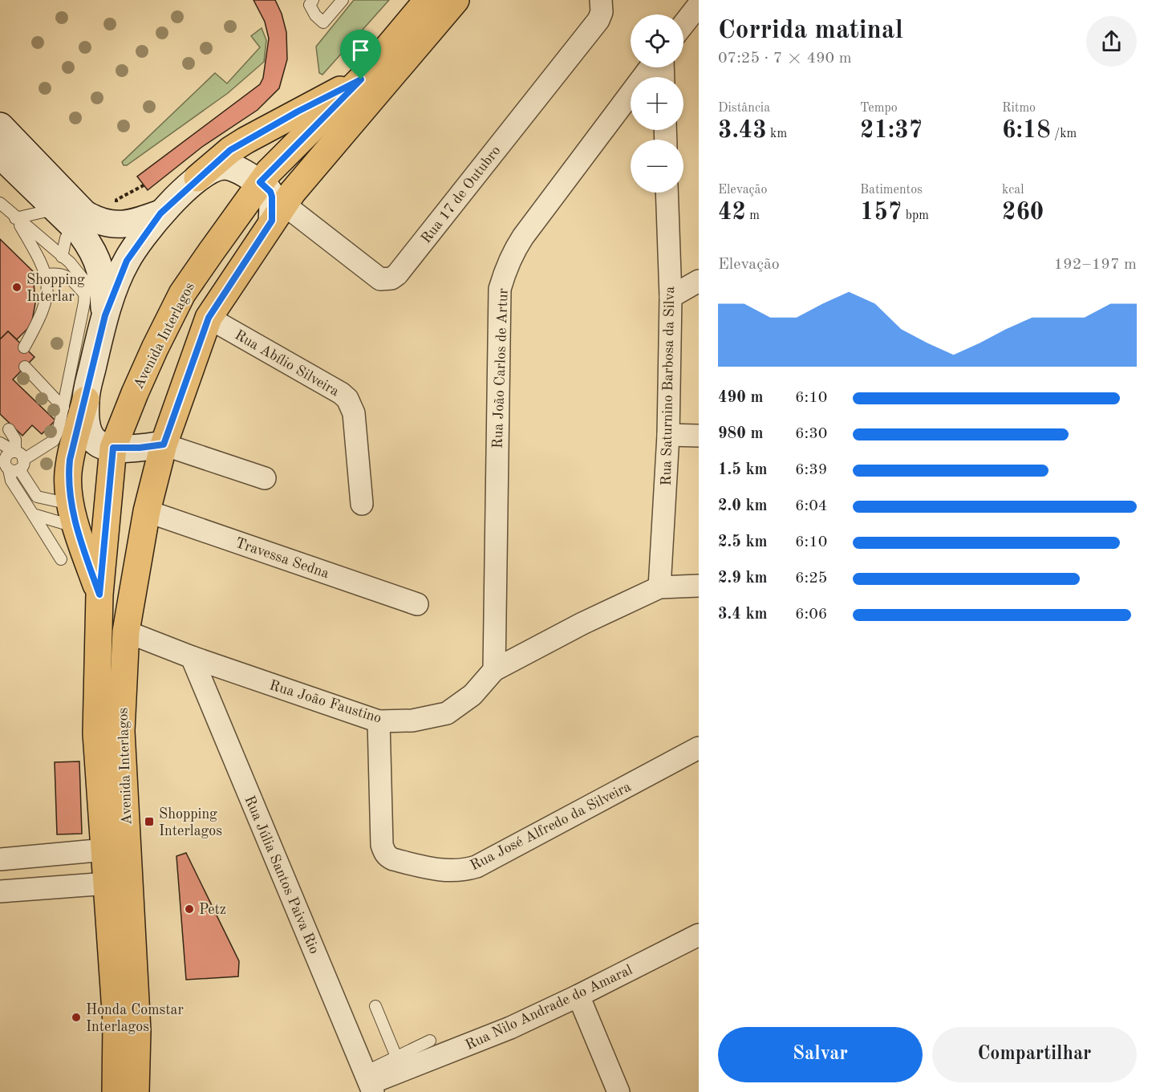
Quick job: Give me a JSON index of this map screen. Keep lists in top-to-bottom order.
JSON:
{
  "streets": {
    "main road": ["Avenida Interlagos"],
    "street": [
      "Rua 17 de Outubro",
      "Rua Abílio Silveira",
      "Rua João Carlos de Artur",
      "Rua Saturnino Barbosa da Silva",
      "Travessa Sedna",
      "Rua João Faustino",
      "Rua José Alfredo da Silveira",
      "Rua Júlia Santos Paiva Rio",
      "Rua Nilo Andrade do Amaral"
    ]
  },
  "crossings": [
    ["Rua 17 de Outubro", "Avenida Interlagos"],
    ["Avenida Interlagos", "Rua Abílio Silveira"],
    ["Avenida Interlagos", "Travessa Sedna"],
    ["Avenida Interlagos", "Rua João Faustino"],
    ["Rua João Carlos de Artur", "Rua João Faustino"],
    ["Rua Saturnino Barbosa da Silva", "Rua João Faustino"],
    ["Rua João Faustino", "Rua José Alfredo da Silveira"],
    ["Rua João Faustino", "Rua Júlia Santos Paiva Rio"],
    ["Rua Júlia Santos Paiva Rio", "Rua Nilo Andrade do Amaral"]
  ],
  "places": {
    "other": ["Shopping Interlar", "Petz", "Honda Comstar Interlagos"],
    "transit": ["Shopping Interlagos"]
  },
  "page": {
    "heading": ["Corrida matinal", "07:25 · 7 × 490 m"],
    "map_buttons": ["+", "−"],
    "stats": [
      ["Distância", "3.43 km"],
      ["Tempo", "21:37"],
      ["Ritmo", "6:18 /km"],
      ["Elevação", "42 m"],
      ["Batimentos", "157 bpm"],
      ["kcal", "260"]
    ],
    "chart": ["Elevação", "192–197 m"],
    "list": [
      {
        "name": "490 m",
        "note": "6:10"
      },
      {
        "name": "980 m",
        "note": "6:30"
      },
      {
        "name": "1.5 km",
        "note": "6:39"
      },
      {
        "name": "2.0 km",
        "note": "6:04"
      },
      {
        "name": "2.5 km",
        "note": "6:10"
      },
      {
        "name": "2.9 km",
        "note": "6:25"
      },
      {
        "name": "3.4 km",
        "note": "6:06"
      }
    ],
    "buttons": ["Salvar", "Compartilhar"]
  }
}
